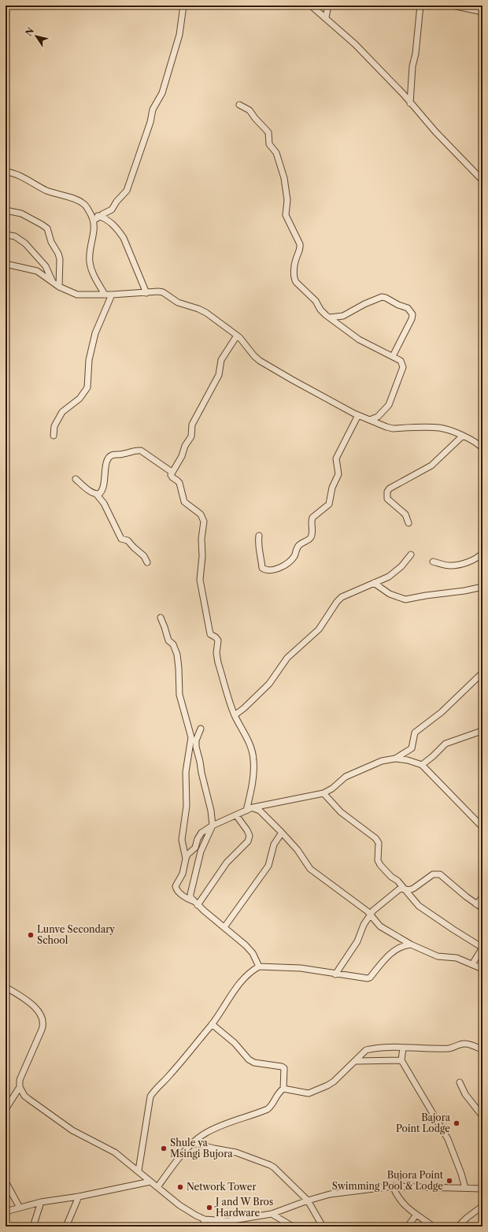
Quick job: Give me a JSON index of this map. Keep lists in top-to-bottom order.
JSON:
{
  "places": [
    "Lunve Secondary School",
    "Bajora Point Lodge",
    "Shule ya Msingi Bujora",
    "Bujora Point Swimming Pool & Lodge",
    "Network Tower",
    "J and W Bros Hardware"
  ],
  "north": "top left"
}
